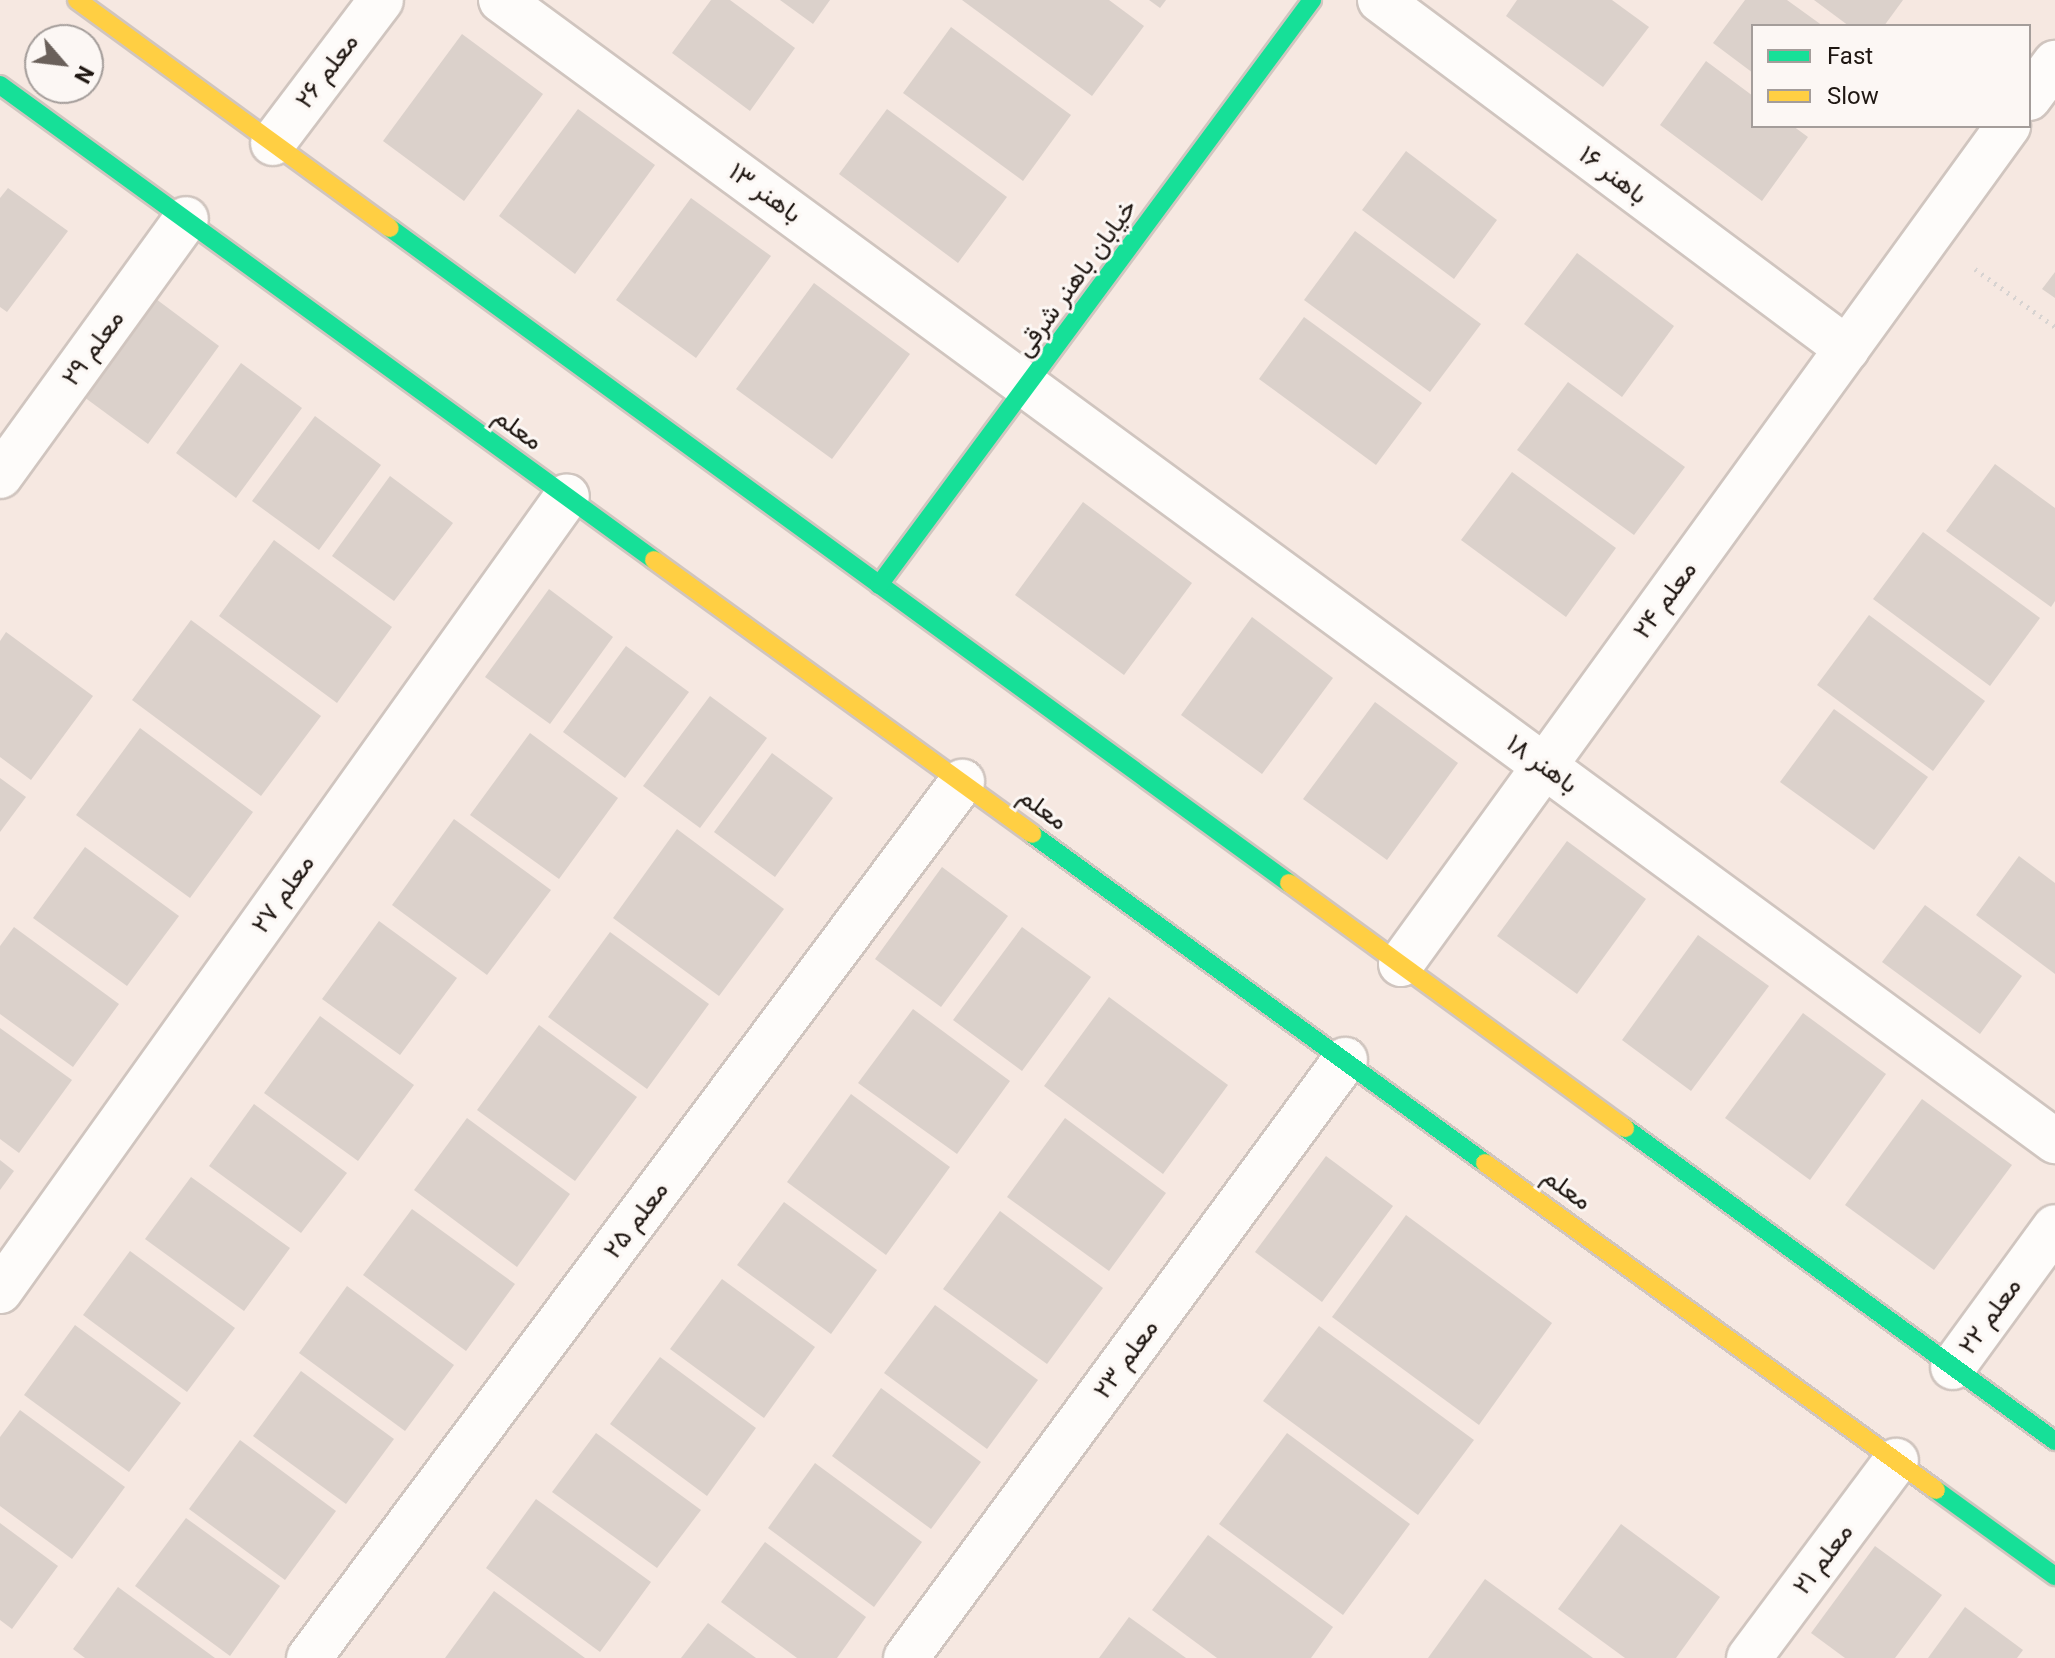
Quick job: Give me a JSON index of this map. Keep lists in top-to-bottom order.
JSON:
{
  "streets": {
    "main road": ["خیابان باهنر شرقی", "معلم"],
    "street": [
      "معلم ۲۶",
      "باهنر ۱۶",
      "باهنر ۱۳",
      "معلم ۲۹",
      "معلم ۲۴",
      "باهنر ۱۸",
      "معلم ۲۷",
      "معلم ۲۵",
      "معلم ۲۲",
      "معلم ۲۳",
      "معلم ۲۱"
    ]
  },
  "crossings": [
    ["باهنر ۱۶", "معلم ۲۴"],
    ["باهنر ۱۳", "خیابان باهنر شرقی"],
    ["باهنر ۱۳", "باهنر ۱۸"],
    ["خیابان باهنر شرقی", "باهنر ۱۸"],
    ["معلم ۲۹", "معلم"],
    ["معلم", "معلم ۲۷"],
    ["معلم", "معلم ۲۵"],
    ["معلم", "معلم ۲۳"],
    ["معلم", "معلم ۲۱"],
    ["معلم ۲۴", "باهنر ۱۸"]
  ],
  "legend": ["Fast", "Slow"],
  "north": "bottom right"
}
